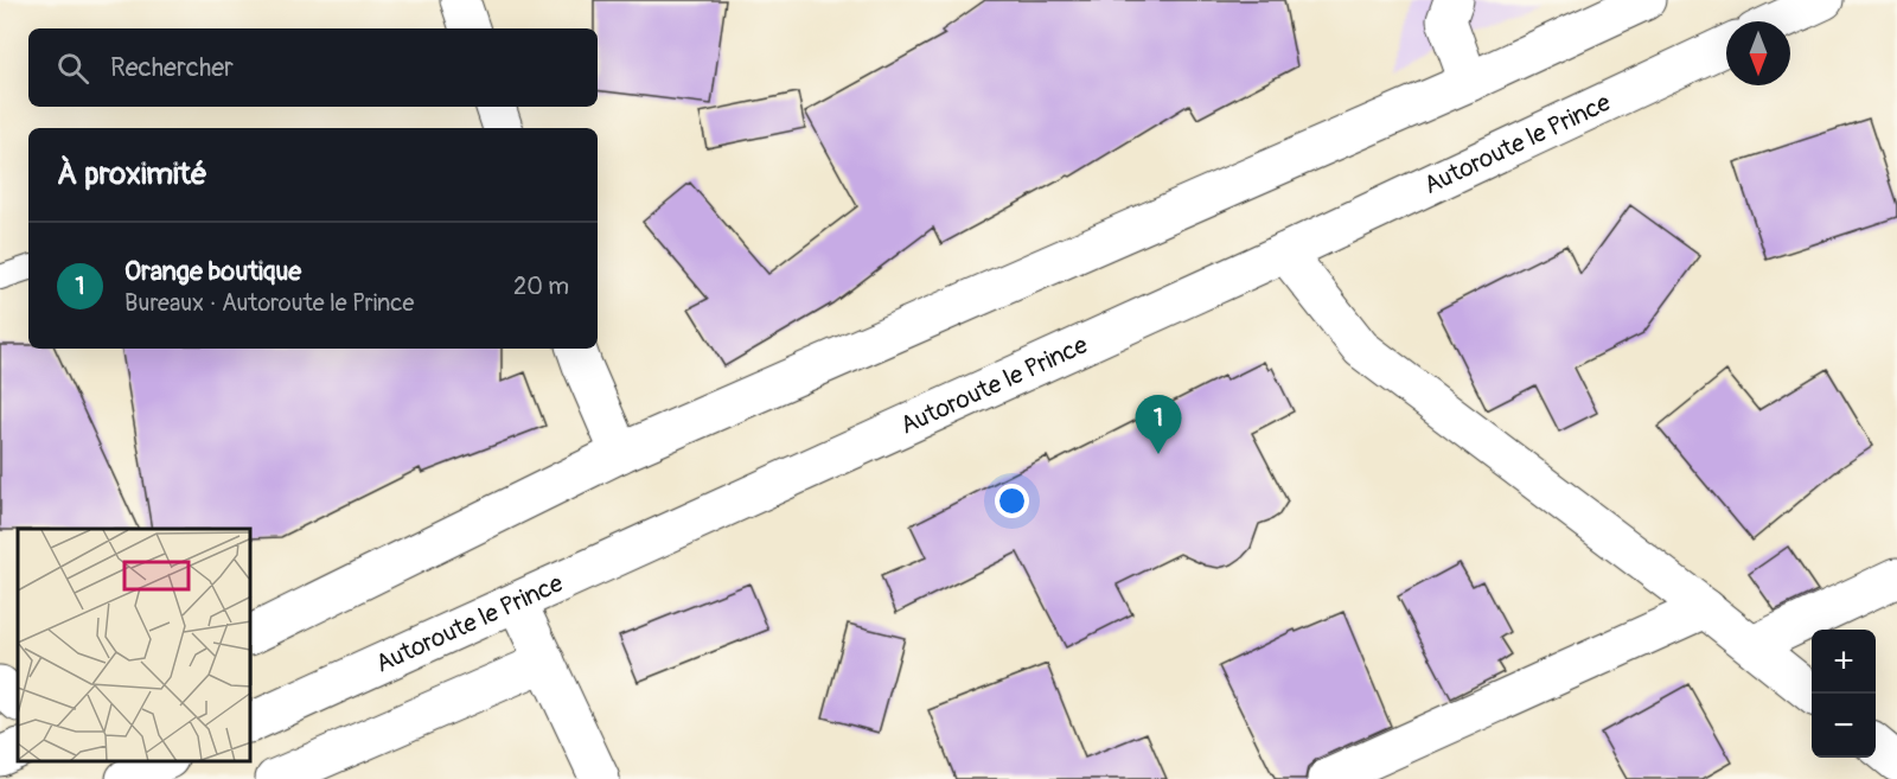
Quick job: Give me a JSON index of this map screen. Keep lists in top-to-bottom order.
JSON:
{
  "streets": {
    "main road": ["Autoroute le Prince"]
  },
  "north": "bottom",
  "page": {
    "search": "Rechercher",
    "heading": "À proximité",
    "list": [
      {
        "mark": "1",
        "name": "Orange boutique",
        "note": "Bureaux · Autoroute le Prince",
        "value": "20 m"
      }
    ],
    "pins": "1",
    "map_buttons": ["+", "−"]
  }
}
